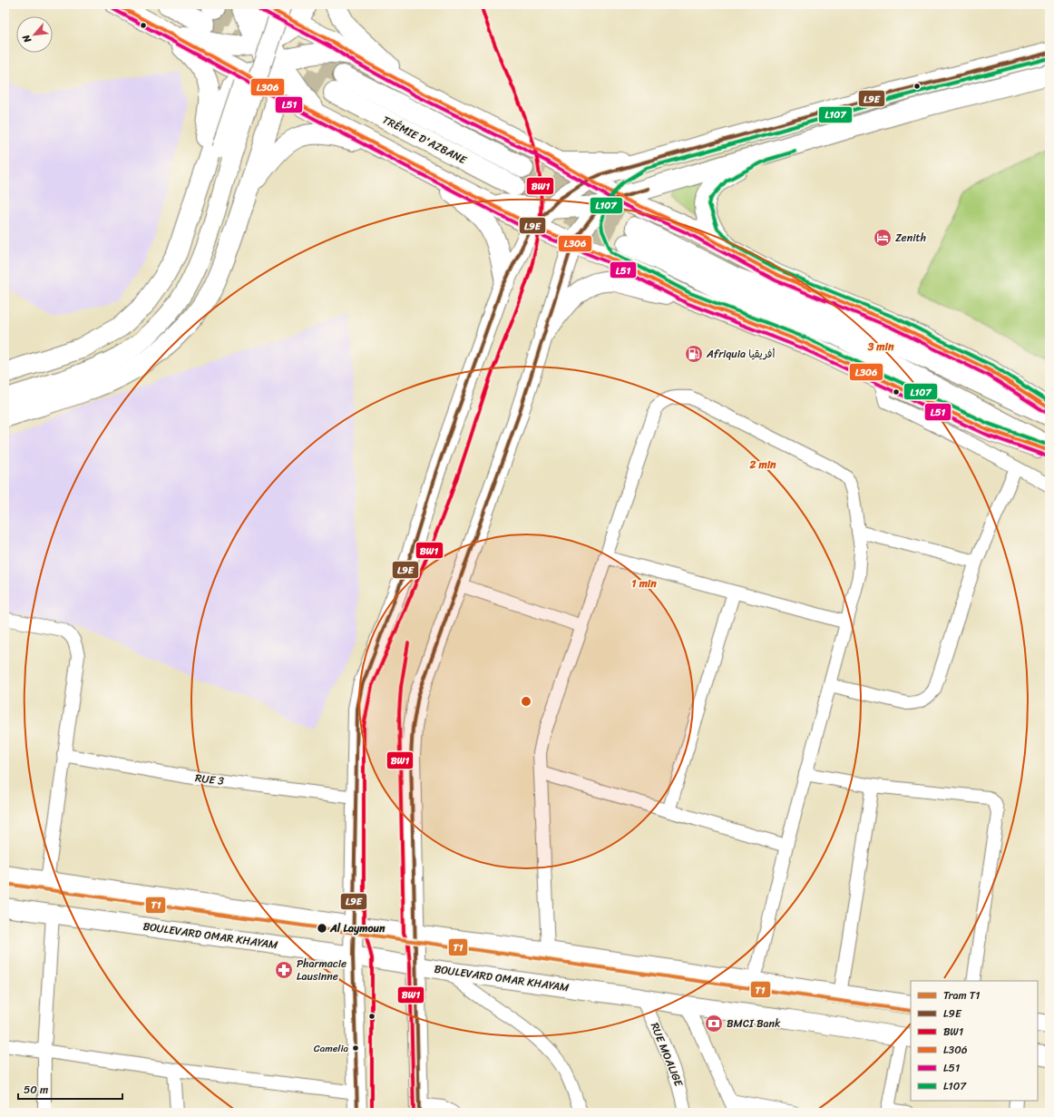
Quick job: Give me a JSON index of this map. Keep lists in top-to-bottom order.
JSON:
{
  "streets": {
    "main road": ["TRÉMIE D'AZBANE", "BOULEVARD OMAR KHAYAM"],
    "street": ["RUE 3", "RUE MOALIGE"]
  },
  "crossings": [
    ["BOULEVARD OMAR KHAYAM", "RUE MOALIGE"]
  ],
  "places": {
    "hotel": ["Zenith"],
    "fuel station": ["Afriquia أفريقيا"],
    "other": ["Al Laymoun", "Camelia"],
    "pharmacy": ["Pharmacie Lausinne"],
    "bank": ["BMCI Bank"]
  },
  "lines": [
    "transit line BW1",
    "transit line L306",
    "transit line L51",
    "transit line L9E",
    "transit line L107",
    "tram line T1"
  ],
  "legend": [
    "Tram T1",
    "L9E",
    "BW1",
    "L306",
    "L51",
    "L107"
  ],
  "scale_bar": "50 m",
  "north": "bottom left",
  "rings": ["3 min", "2 min", "1 min"]
}
